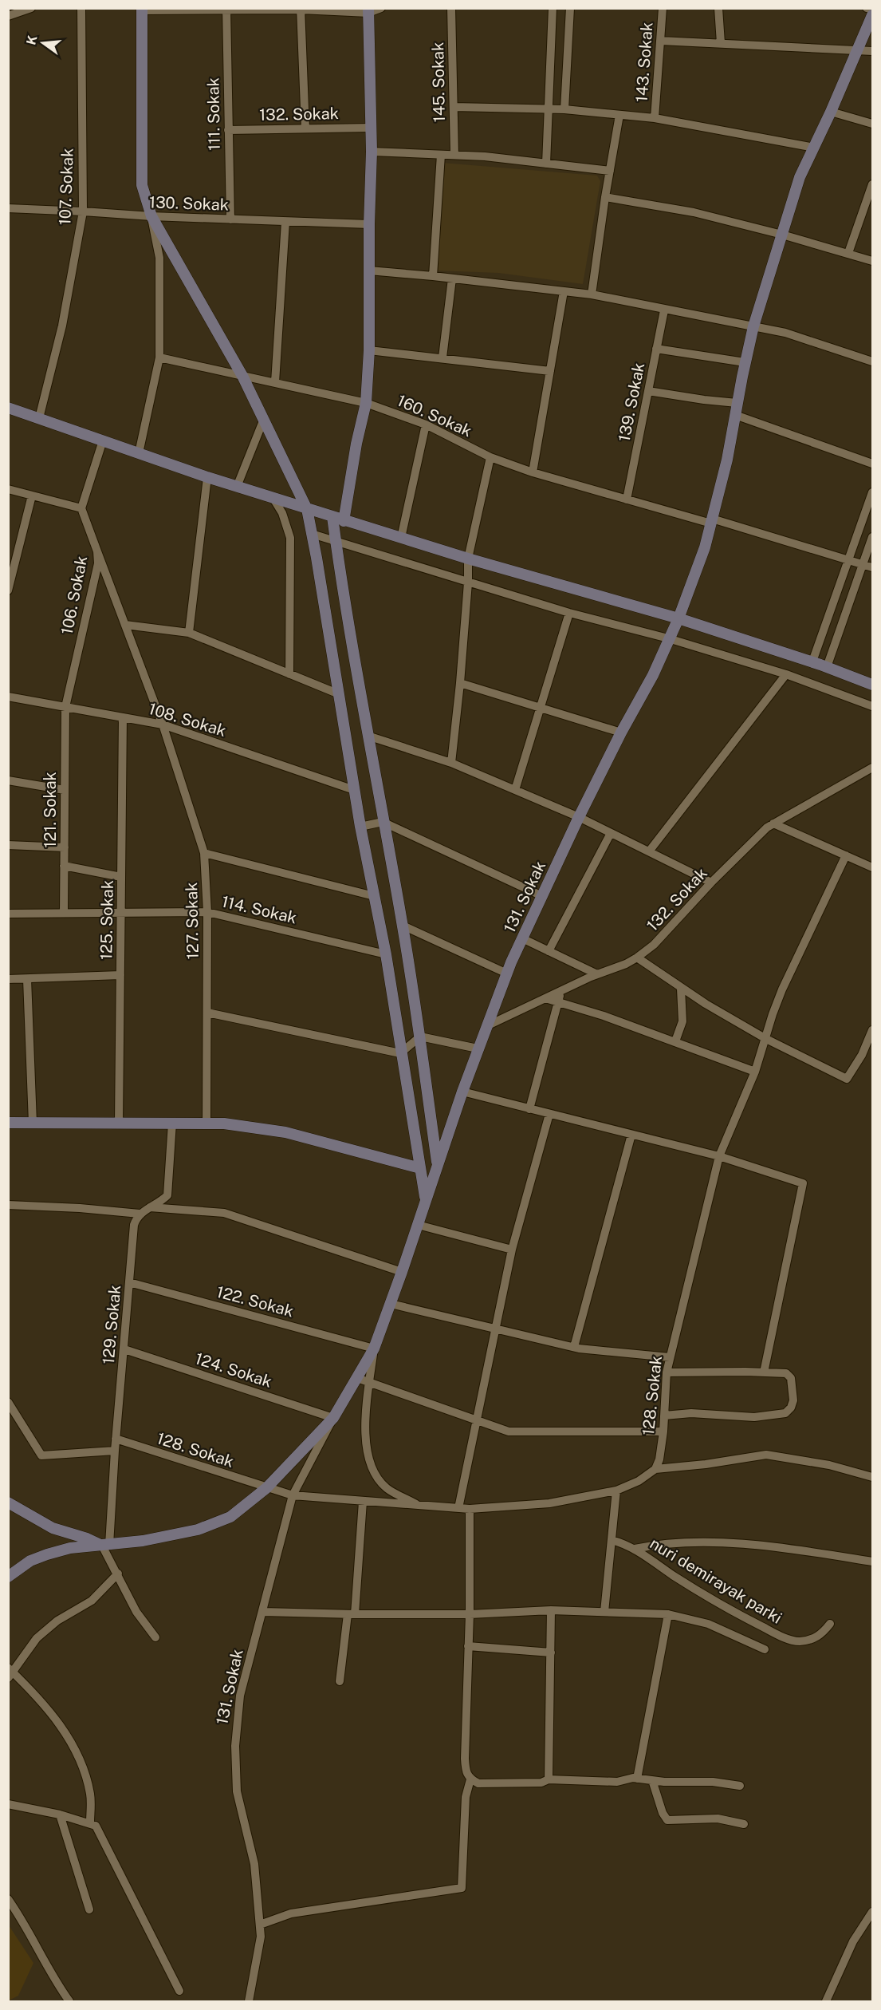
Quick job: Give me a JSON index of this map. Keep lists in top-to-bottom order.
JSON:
{
  "streets": {
    "street": [
      "143. Sokak",
      "145. Sokak",
      "111. Sokak",
      "132. Sokak",
      "107. Sokak",
      "130. Sokak",
      "139. Sokak",
      "160. Sokak",
      "106. Sokak",
      "108. Sokak",
      "121. Sokak",
      "131. Sokak",
      "114. Sokak",
      "125. Sokak",
      "127. Sokak",
      "122. Sokak",
      "129. Sokak",
      "124. Sokak",
      "128. Sokak",
      "nuri demirayak parki"
    ]
  },
  "crossings": [
    ["111. Sokak", "132. Sokak"],
    ["111. Sokak", "130. Sokak"],
    ["132. Sokak", "131. Sokak"],
    ["107. Sokak", "130. Sokak"],
    ["139. Sokak", "160. Sokak"],
    ["160. Sokak", "131. Sokak"],
    ["106. Sokak", "108. Sokak"],
    ["106. Sokak", "121. Sokak"],
    ["106. Sokak", "127. Sokak"],
    ["108. Sokak", "121. Sokak"],
    ["108. Sokak", "125. Sokak"],
    ["108. Sokak", "127. Sokak"],
    ["121. Sokak", "114. Sokak"],
    ["131. Sokak", "122. Sokak"],
    ["131. Sokak", "129. Sokak"],
    ["131. Sokak", "124. Sokak"],
    ["131. Sokak", "128. Sokak"],
    ["114. Sokak", "125. Sokak"],
    ["114. Sokak", "127. Sokak"],
    ["122. Sokak", "129. Sokak"],
    ["129. Sokak", "124. Sokak"],
    ["129. Sokak", "128. Sokak"]
  ],
  "north": "left"
}
